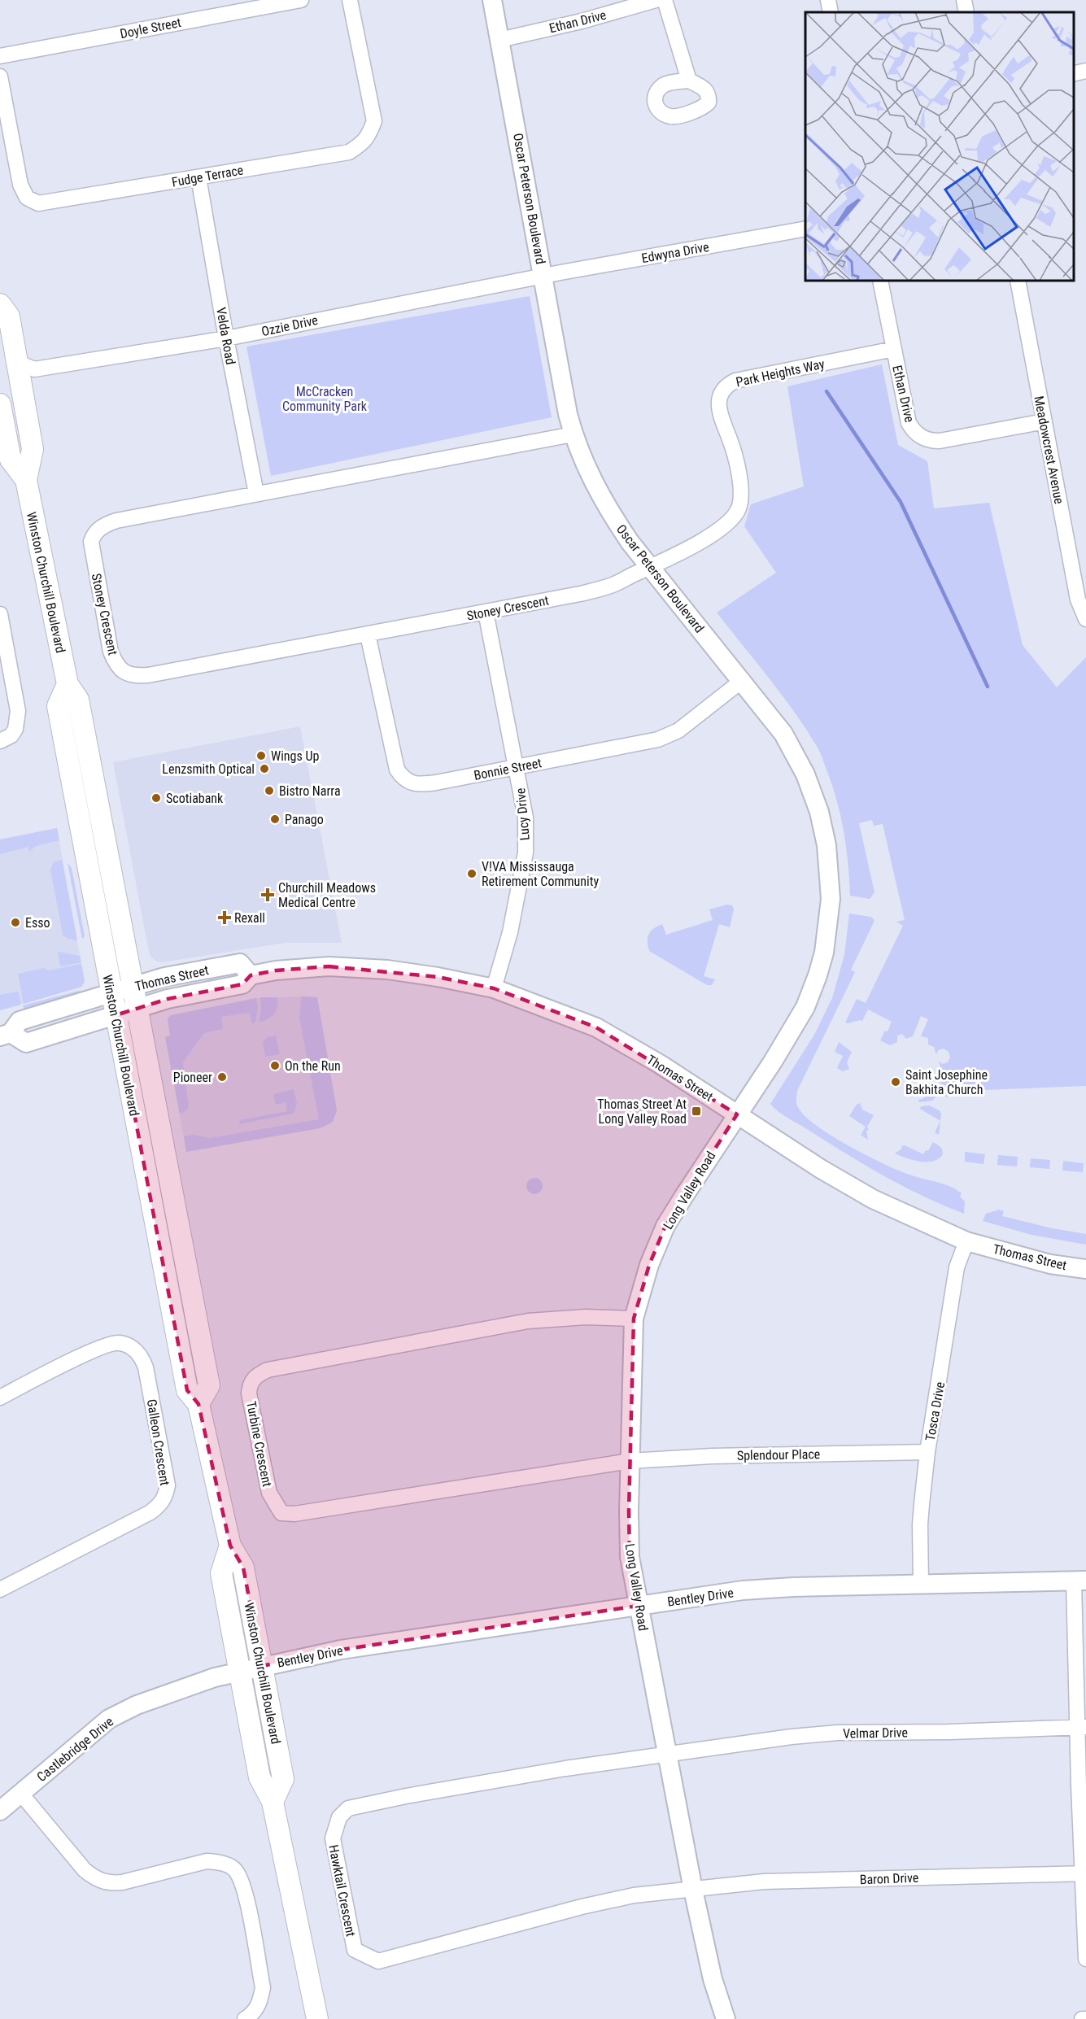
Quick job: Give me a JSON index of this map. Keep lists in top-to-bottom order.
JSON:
{
  "streets": {
    "main road": ["Winston Churchill Boulevard"],
    "street": [
      "Ethan Drive",
      "Doyle Street",
      "Fudge Terrace",
      "Oscar Peterson Boulevard",
      "Edwyna Drive",
      "Ozzie Drive",
      "Velda Road",
      "Park Heights Way",
      "Meadowcrest Avenue",
      "Stoney Crescent",
      "Bonnie Street",
      "Lucy Drive",
      "Thomas Street",
      "Long Valley Road",
      "Tosca Drive",
      "Galleon Crescent",
      "Turbine Crescent",
      "Splendour Place",
      "Bentley Drive",
      "Velmar Drive",
      "Castlebridge Drive",
      "Baron Drive",
      "Hawktail Crescent"
    ]
  },
  "crossings": [
    ["Ethan Drive", "Oscar Peterson Boulevard"],
    ["Ethan Drive", "Park Heights Way"],
    ["Ethan Drive", "Meadowcrest Avenue"],
    ["Fudge Terrace", "Velda Road"],
    ["Oscar Peterson Boulevard", "Edwyna Drive"],
    ["Oscar Peterson Boulevard", "Ozzie Drive"],
    ["Oscar Peterson Boulevard", "Park Heights Way"],
    ["Oscar Peterson Boulevard", "Stoney Crescent"],
    ["Oscar Peterson Boulevard", "Bonnie Street"],
    ["Oscar Peterson Boulevard", "Thomas Street"],
    ["Oscar Peterson Boulevard", "Long Valley Road"],
    ["Edwyna Drive", "Ozzie Drive"],
    ["Ozzie Drive", "Velda Road"],
    ["Velda Road", "Stoney Crescent"],
    ["Park Heights Way", "Stoney Crescent"],
    ["Winston Churchill Boulevard", "Thomas Street"],
    ["Winston Churchill Boulevard", "Bentley Drive"],
    ["Winston Churchill Boulevard", "Castlebridge Drive"],
    ["Stoney Crescent", "Bonnie Street"],
    ["Stoney Crescent", "Lucy Drive"],
    ["Bonnie Street", "Lucy Drive"],
    ["Lucy Drive", "Thomas Street"],
    ["Thomas Street", "Long Valley Road"],
    ["Thomas Street", "Tosca Drive"],
    ["Long Valley Road", "Turbine Crescent"],
    ["Long Valley Road", "Splendour Place"],
    ["Long Valley Road", "Bentley Drive"],
    ["Long Valley Road", "Velmar Drive"],
    ["Long Valley Road", "Baron Drive"],
    ["Long Valley Road", "Hawktail Crescent"],
    ["Tosca Drive", "Splendour Place"],
    ["Tosca Drive", "Bentley Drive"],
    ["Turbine Crescent", "Splendour Place"],
    ["Bentley Drive", "Castlebridge Drive"],
    ["Velmar Drive", "Hawktail Crescent"],
    ["Baron Drive", "Hawktail Crescent"]
  ],
  "parks": ["McCracken Community Park"],
  "places": {
    "other": [
      "Wings Up",
      "Lenzsmith Optical",
      "Bistro Narra",
      "Scotiabank",
      "Panago",
      "V!VA Mississauga Retirement Community",
      "Esso",
      "On the Run",
      "Pioneer",
      "Saint Josephine Bakhita Church"
    ],
    "health": ["Churchill Meadows Medical Centre", "Rexall"],
    "transit": ["Thomas Street At Long Valley Road"]
  }
}
